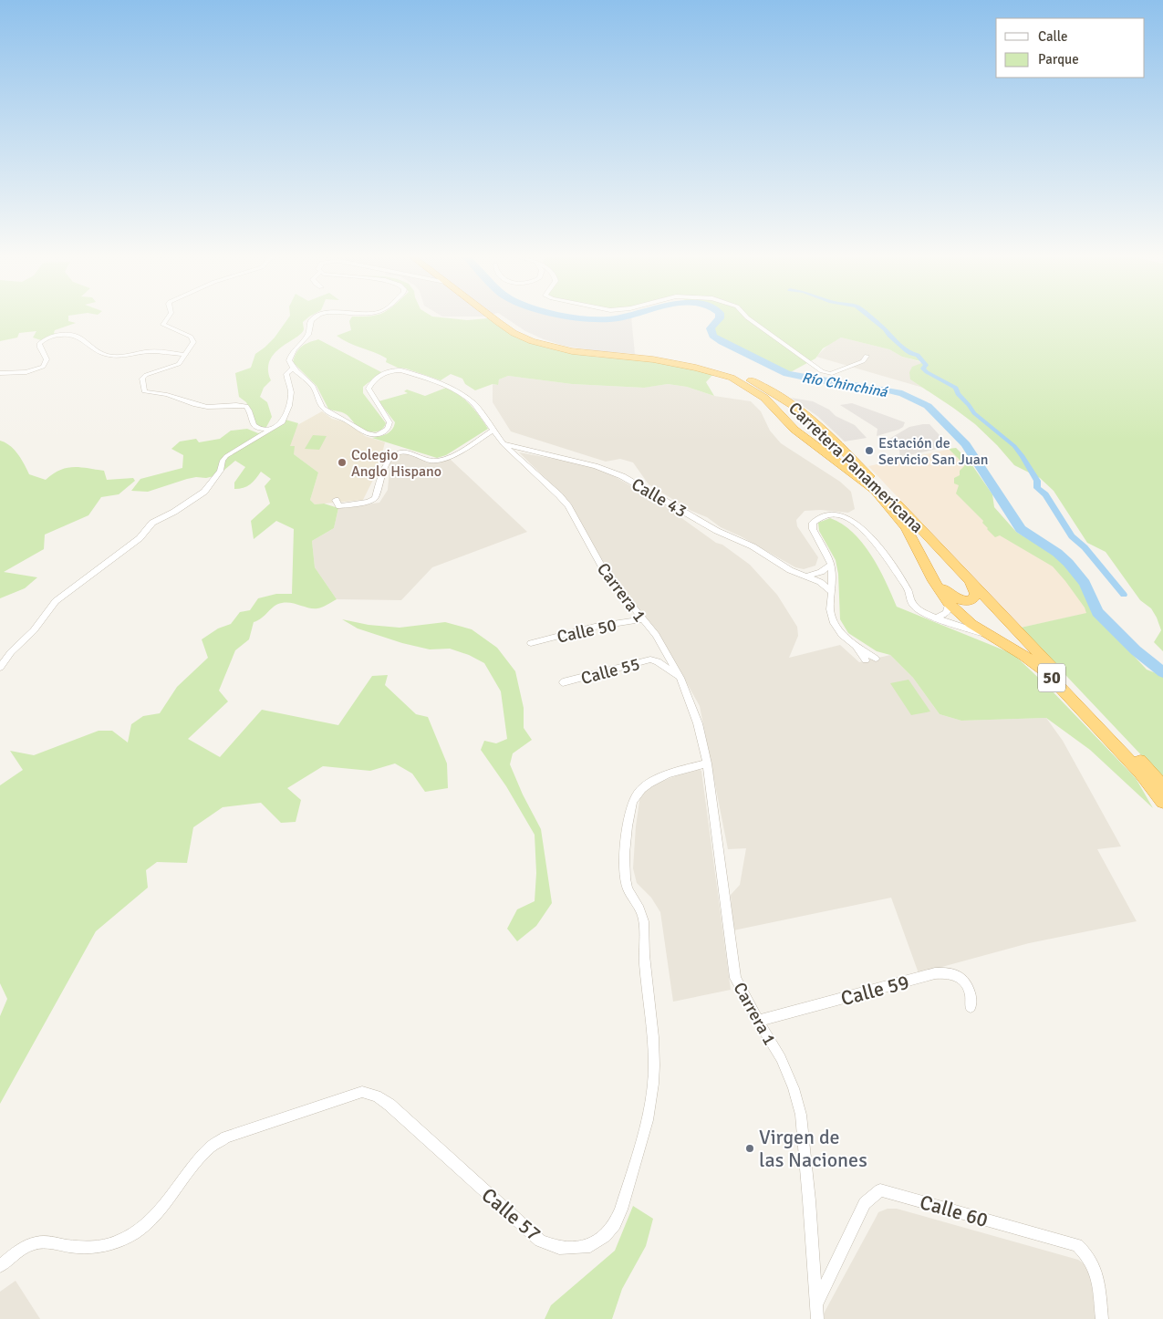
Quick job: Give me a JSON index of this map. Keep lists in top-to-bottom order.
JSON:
{
  "streets": {
    "highway": ["Carretera Panamericana", "50"],
    "street": [
      "Calle 43",
      "Carrera 1",
      "Calle 50",
      "Calle 55",
      "Calle 59",
      "Calle 60",
      "Calle 57"
    ]
  },
  "crossings": [
    ["Calle 43", "Carrera 1"],
    ["Carrera 1", "Calle 50"],
    ["Carrera 1", "Calle 55"],
    ["Carrera 1", "Calle 59"],
    ["Carrera 1", "Calle 60"],
    ["Carrera 1", "Calle 57"]
  ],
  "water": ["Río Chinchiná"],
  "places": ["Estación de Servicio San Juan", "Colegio Anglo Hispano", "Virgen de las Naciones"],
  "legend": ["Calle", "Parque"]
}
